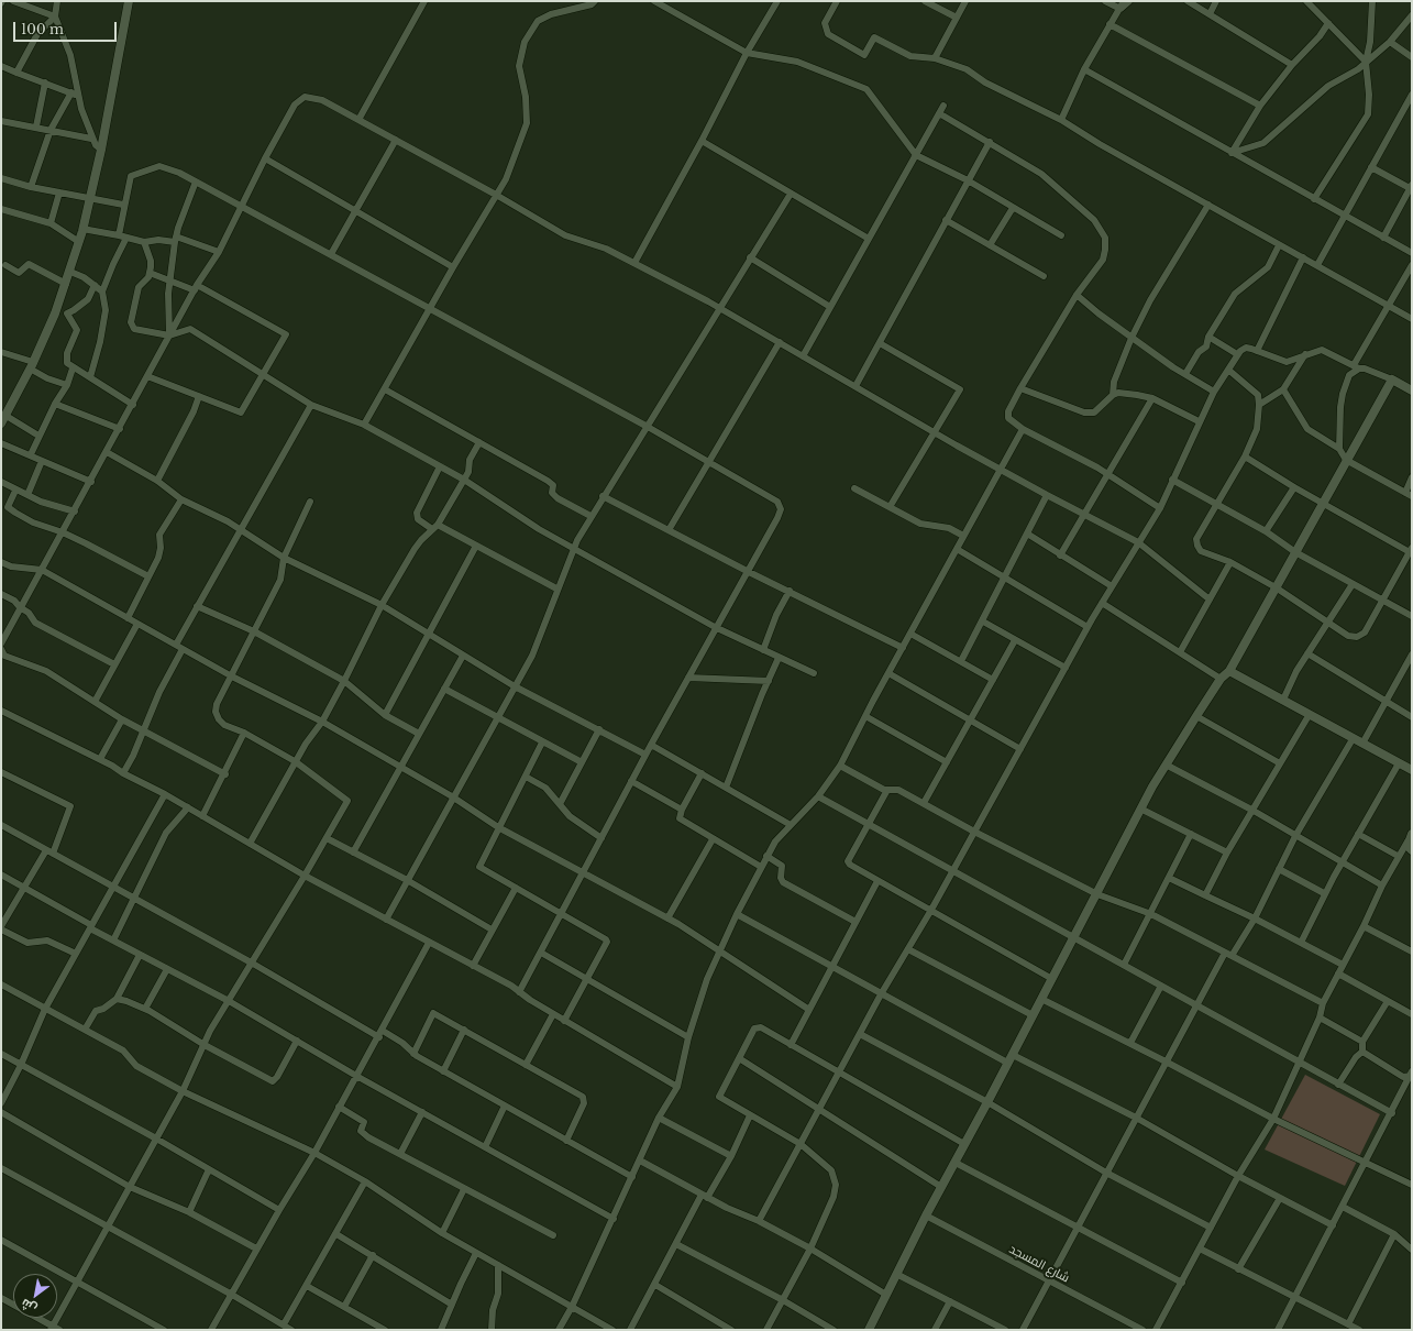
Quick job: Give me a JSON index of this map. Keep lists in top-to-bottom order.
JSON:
{
  "streets": {
    "street": ["شارع المسجد"]
  },
  "scale_bar": "100 m",
  "north": "bottom left"
}
